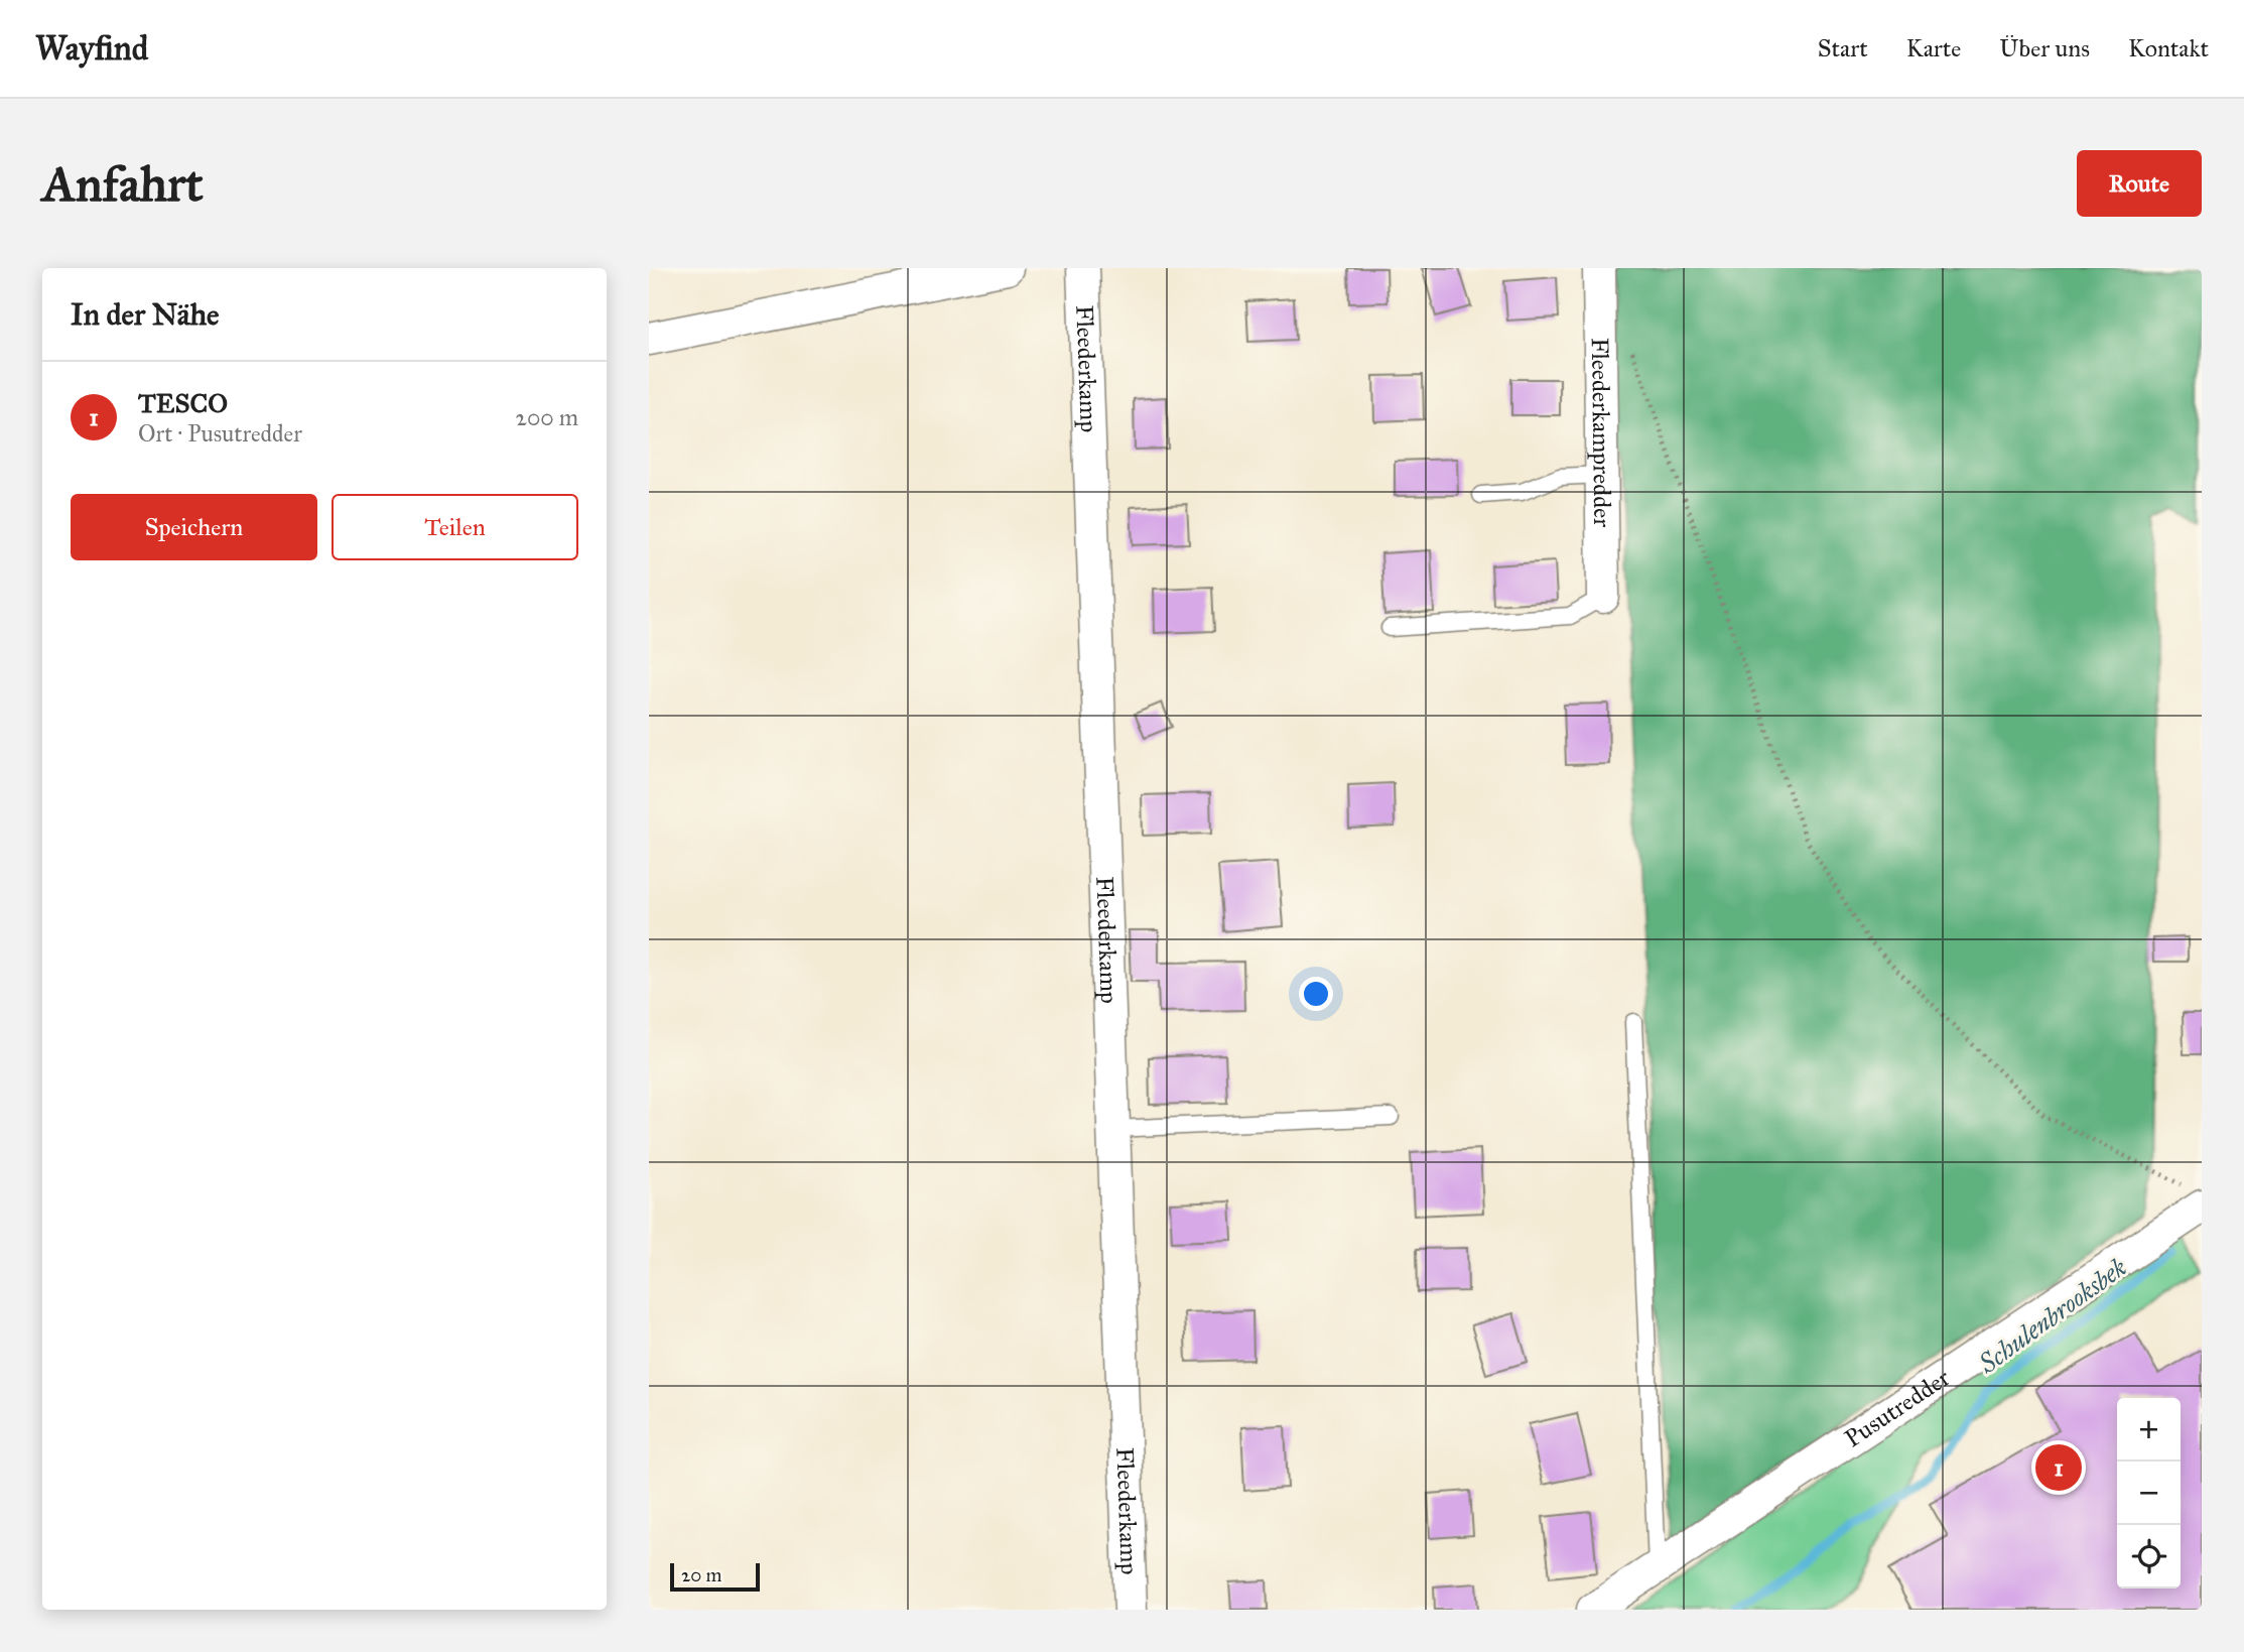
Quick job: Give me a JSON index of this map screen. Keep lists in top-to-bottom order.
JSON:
{
  "streets": {
    "street": ["Fleederkamp", "Fleederkampredder", "Pusutredder"]
  },
  "water": ["Schulenbrooksbek"],
  "scale_bar": "20 m",
  "page": {
    "header": "Wayfind",
    "nav": [
      "Start",
      "Karte",
      "Über uns",
      "Kontakt"
    ],
    "buttons": [
      "Route",
      ["Speichern", "Teilen"]
    ],
    "title": "Anfahrt",
    "heading": "In der Nähe",
    "list": [
      {
        "mark": "1",
        "name": "TESCO",
        "note": "Ort · Pusutredder",
        "value": "200 m"
      }
    ],
    "map_buttons": ["+", "−"],
    "pins": "1",
    "scale": "20 m"
  }
}
